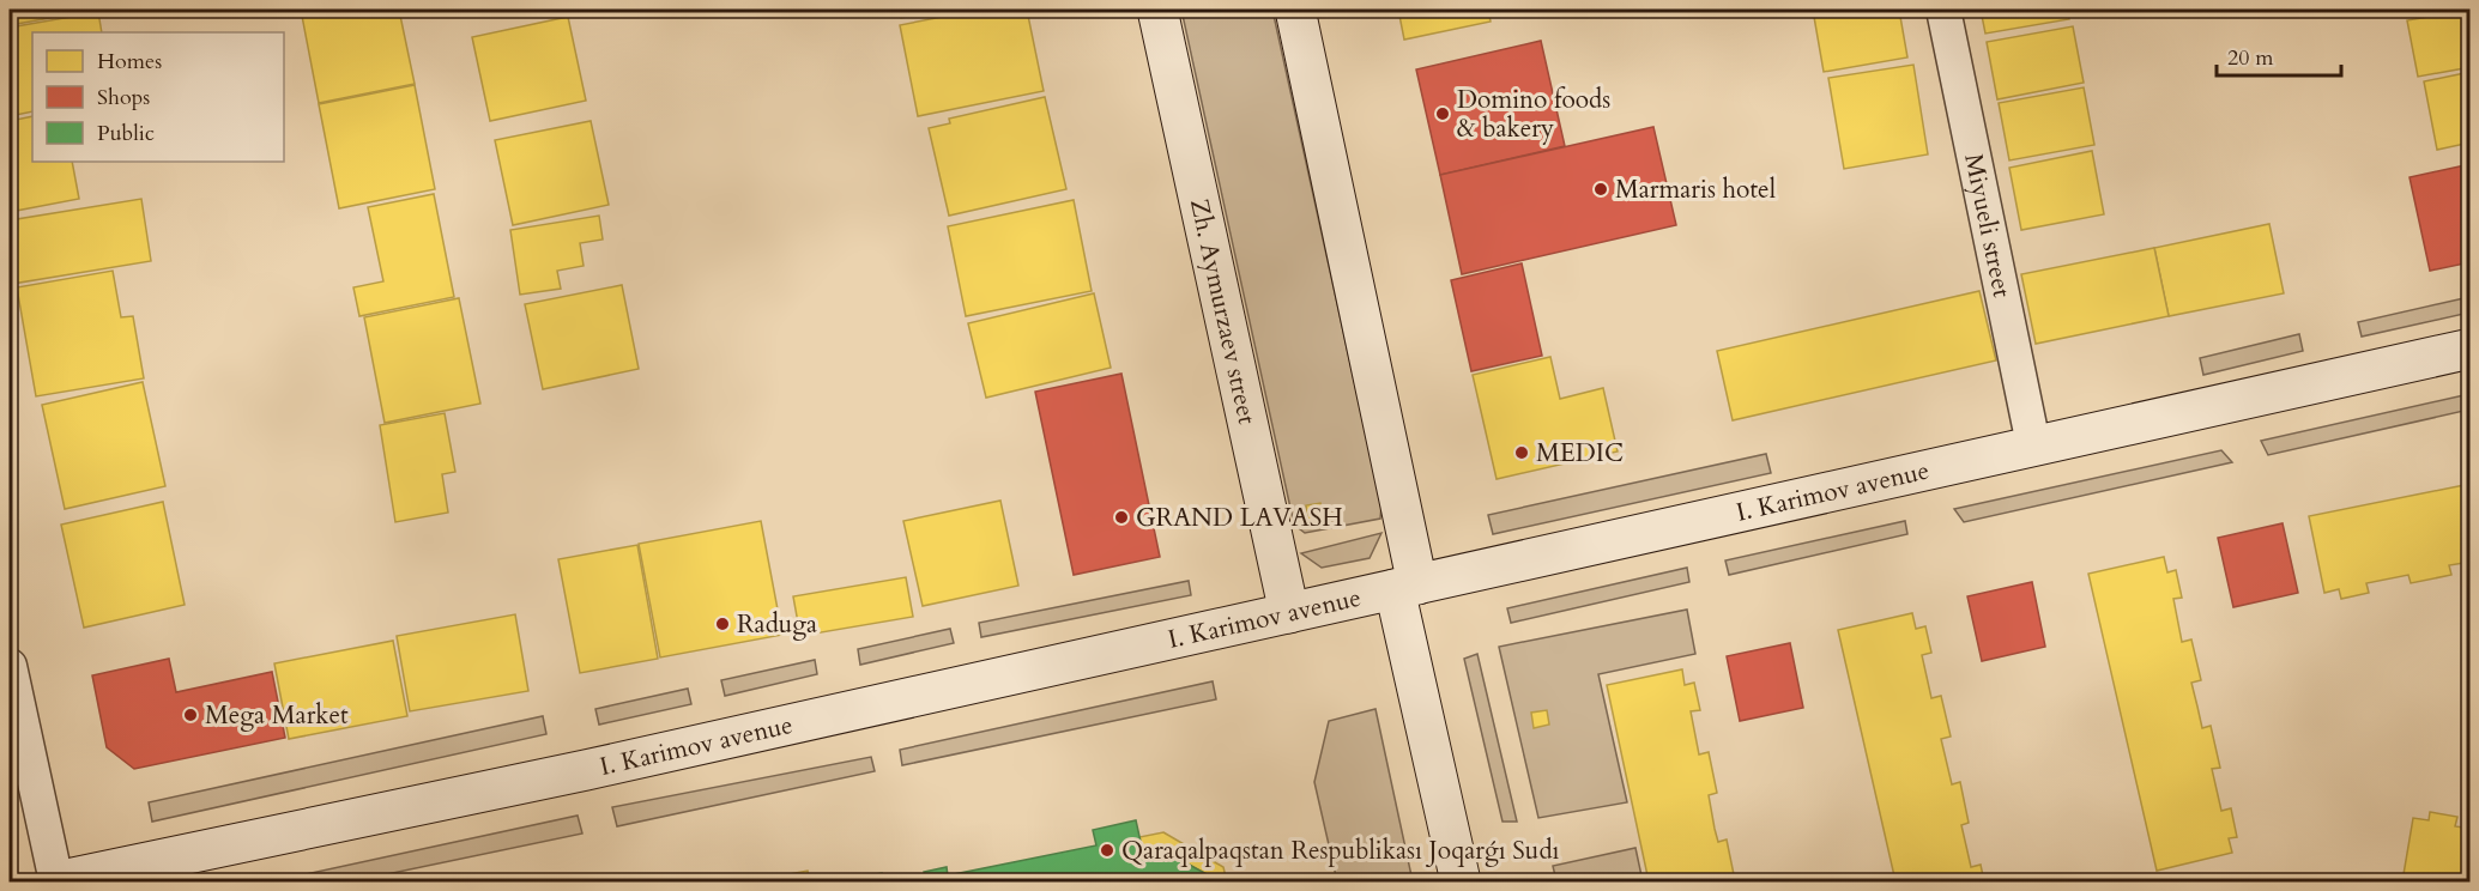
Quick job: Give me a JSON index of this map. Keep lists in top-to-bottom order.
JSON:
{
  "streets": {
    "main road": ["Zh. Aymurzaev street", "I. Karimov avenue"],
    "street": ["Miyueli street"]
  },
  "crossings": [
    ["Miyueli street", "I. Karimov avenue"],
    ["Zh. Aymurzaev street", "I. Karimov avenue"]
  ],
  "places": [
    "Domino foods & bakery",
    "Marmaris hotel",
    "MEDIC",
    "GRAND LAVASH",
    "Raduga",
    "Mega Market",
    "Qaraqalpaqstan Respublikası Joqarǵı Sudı"
  ],
  "legend": ["Homes", "Shops", "Public"],
  "scale_bar": "20 m"
}
